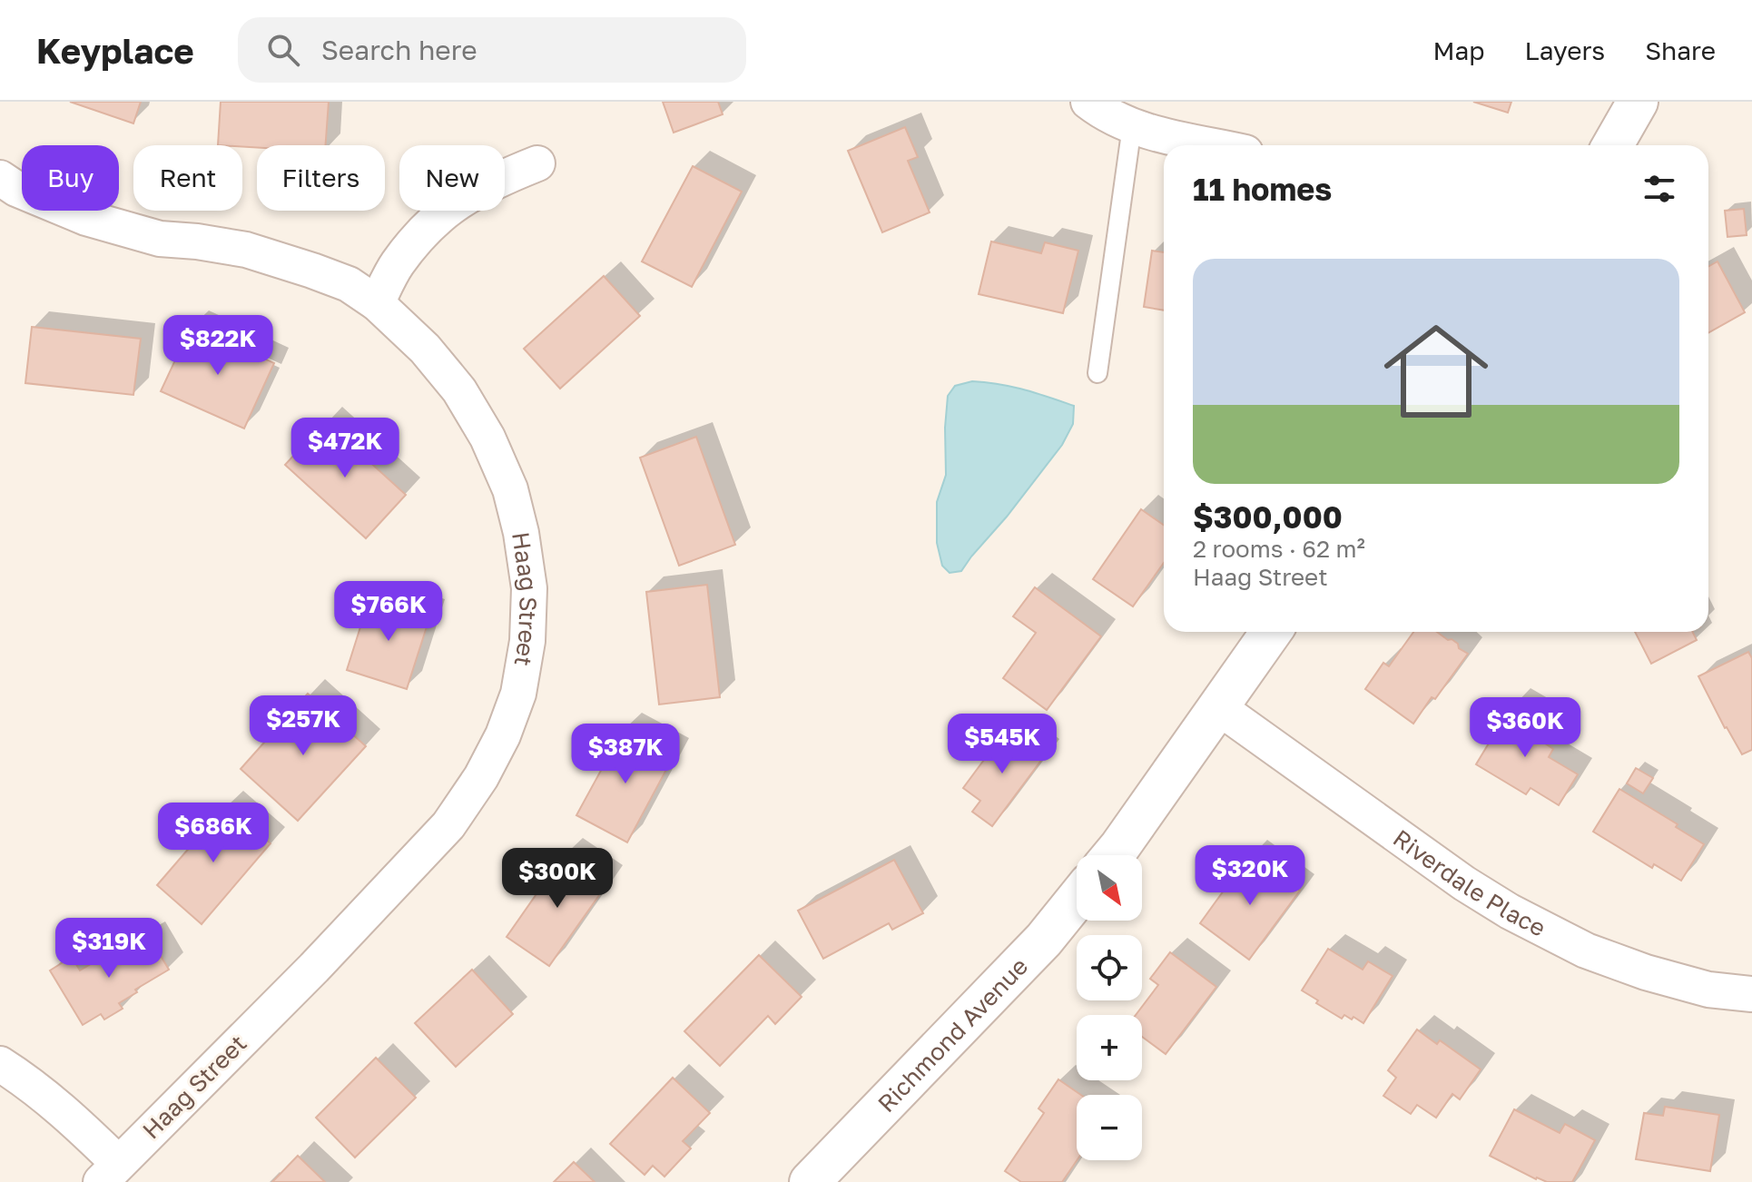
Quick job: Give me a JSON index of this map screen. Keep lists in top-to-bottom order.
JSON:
{
  "streets": {
    "street": ["Haag Street", "Riverdale Place", "Richmond Avenue"]
  },
  "north": "bottom right",
  "page": {
    "header": "Keyplace",
    "search": "Search here",
    "nav": ["Map", "Layers", "Share"],
    "chip": [
      "Buy",
      "Rent",
      "Filters",
      "New"
    ],
    "heading": "11 homes",
    "list": [
      {
        "name": "$300,000",
        "note": "2 rooms · 62 m² · Haag Street"
      }
    ],
    "price": [
      "$822K",
      "$472K",
      "$766K",
      "$257K",
      "$360K",
      "$545K",
      "$387K",
      "$686K",
      "$320K",
      "$300K",
      "$319K"
    ],
    "map_buttons": ["+", "−"]
  }
}
